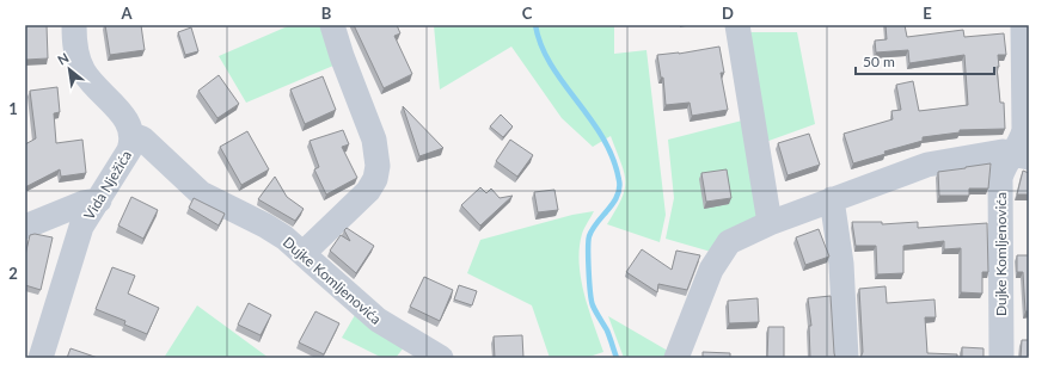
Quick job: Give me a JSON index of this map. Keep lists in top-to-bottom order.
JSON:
{
  "streets": {
    "street": ["Vida Nježića", "Dujke Komljenovića"]
  },
  "crossings": [
    ["Vida Nježića", "Dujke Komljenovića"]
  ],
  "scale_bar": "50 m",
  "north": "top left",
  "grid": {
    "columns": [
      "A",
      "B",
      "C",
      "D",
      "E"
    ],
    "rows": ["1", "2"]
  }
}
